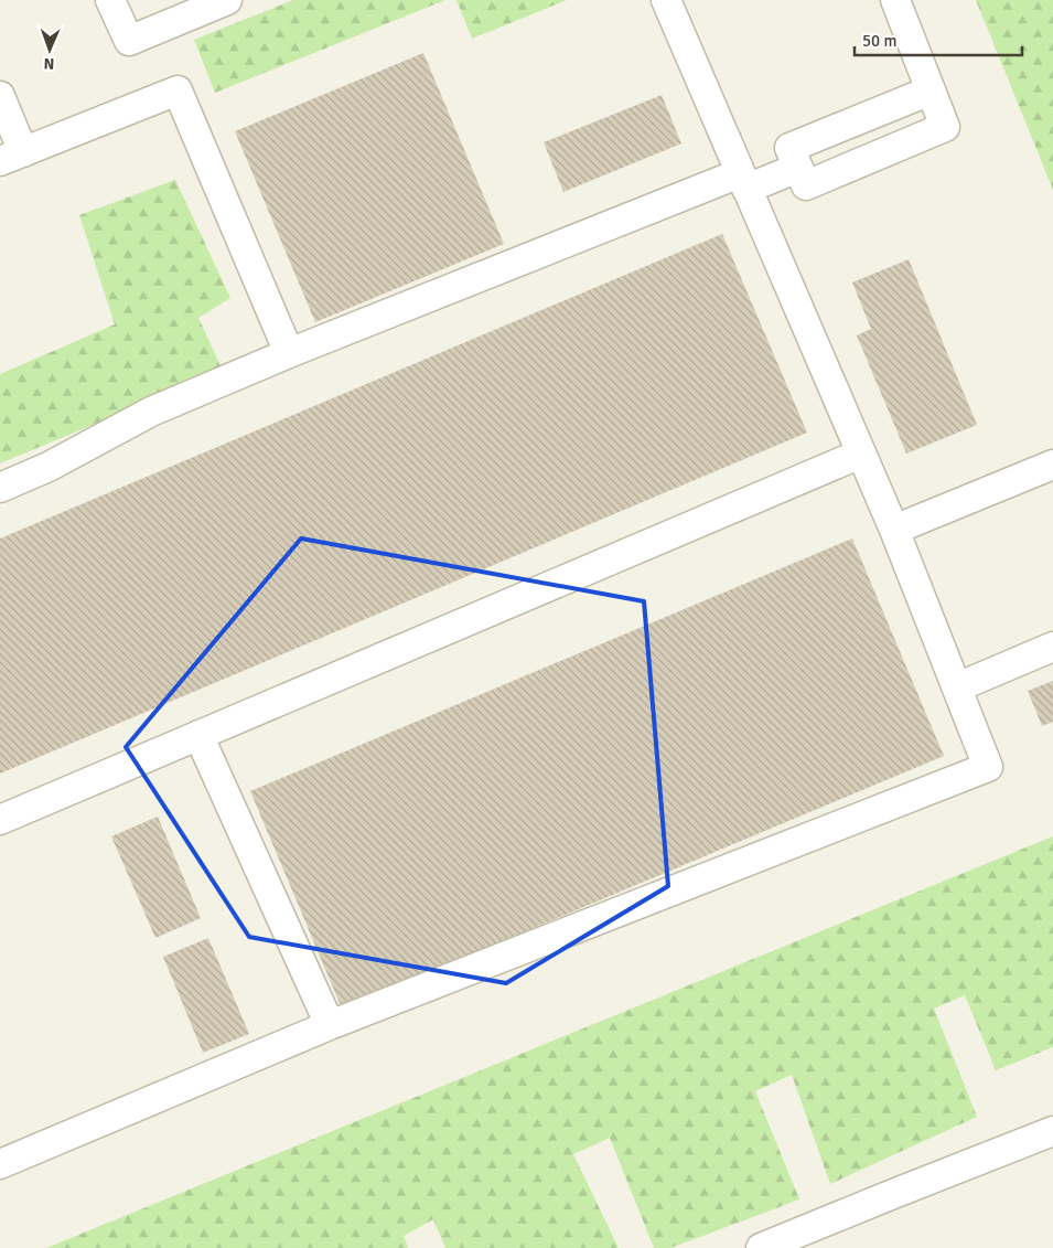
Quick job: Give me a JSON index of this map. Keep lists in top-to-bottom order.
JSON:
{
  "scale_bar": "50 m",
  "north": "bottom"
}
